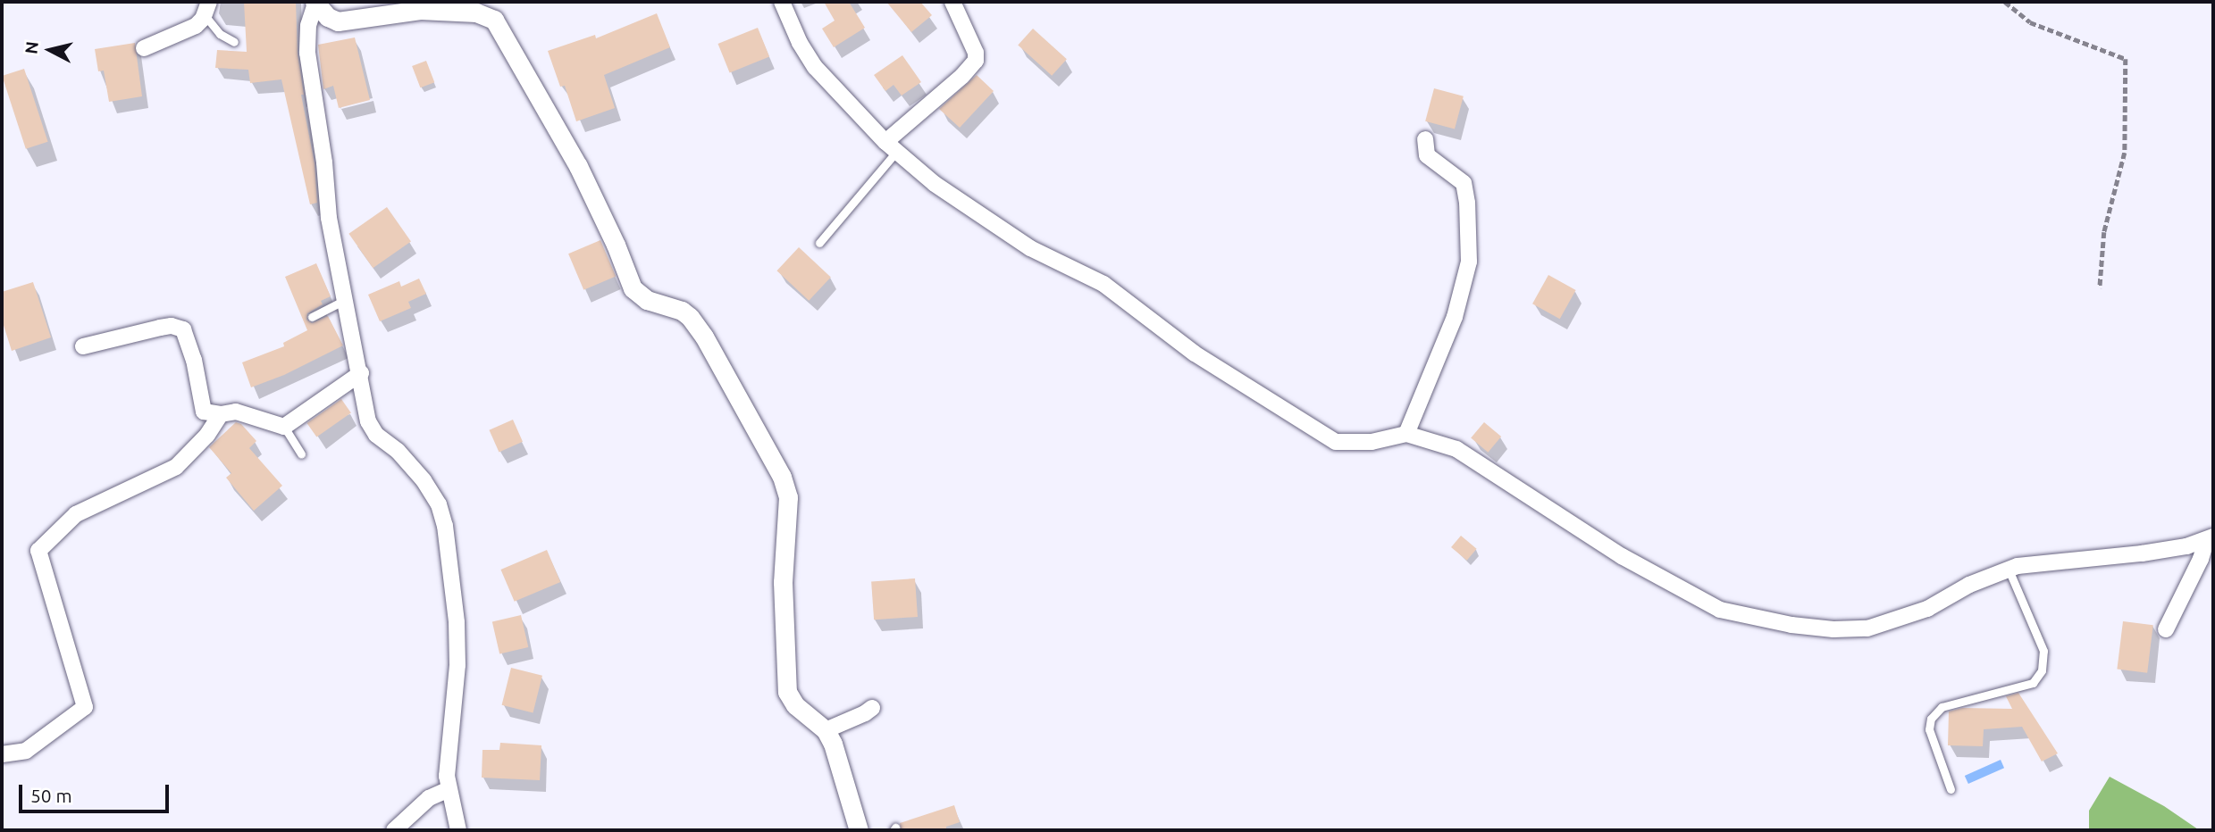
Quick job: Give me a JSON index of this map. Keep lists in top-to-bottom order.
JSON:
{
  "scale_bar": "50 m",
  "north": "left"
}
